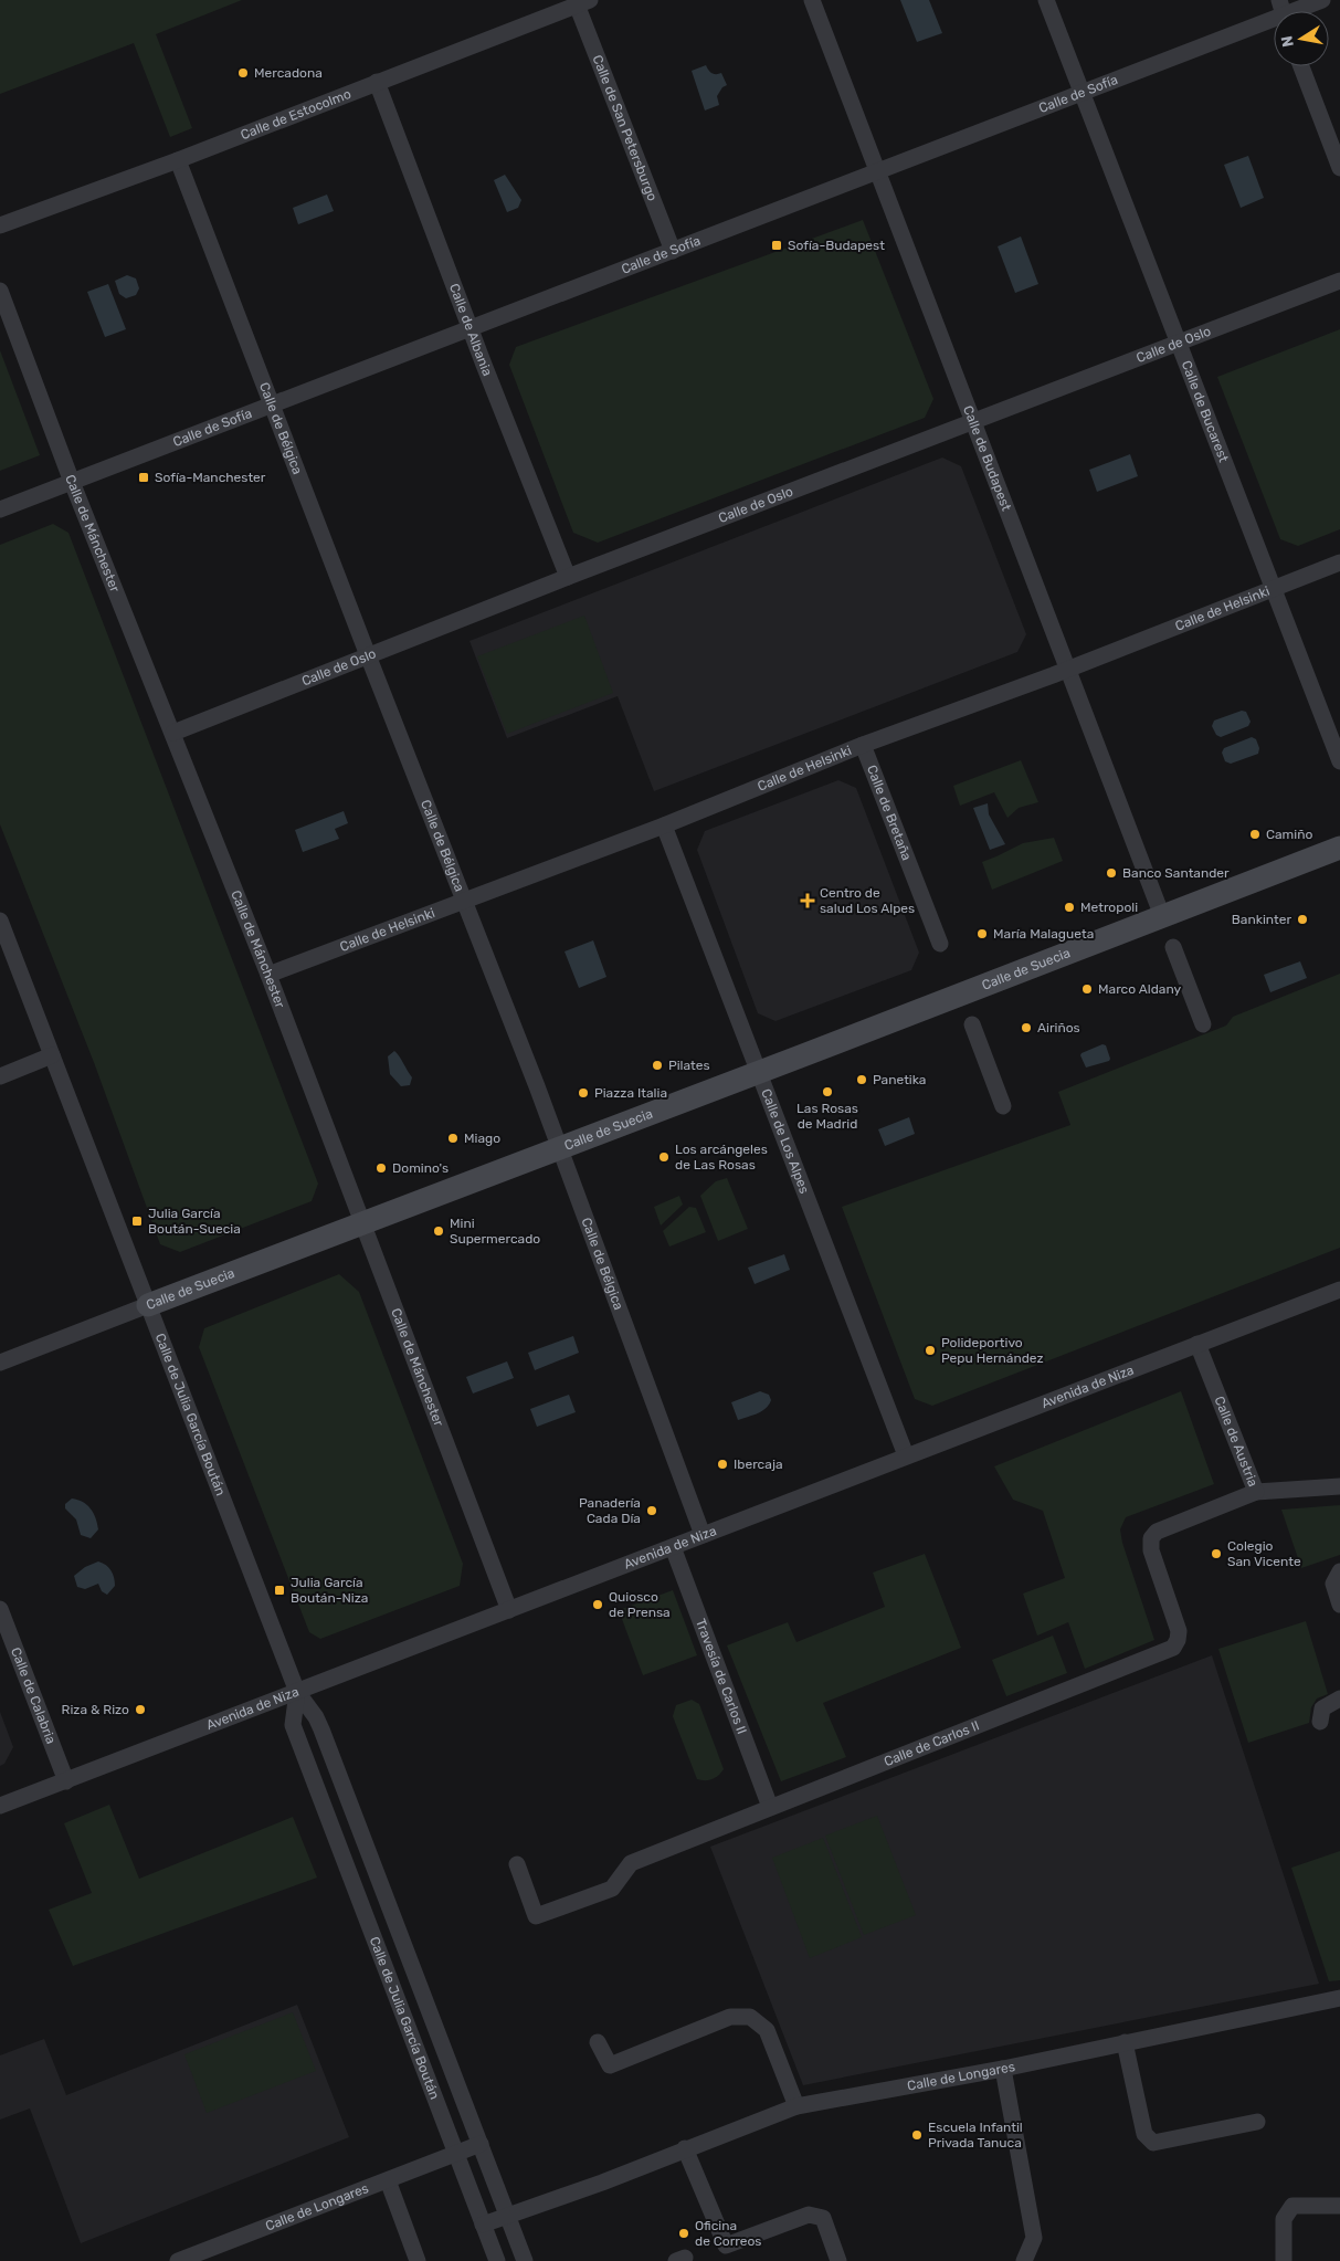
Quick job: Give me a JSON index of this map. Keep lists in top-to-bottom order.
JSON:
{
  "streets": {
    "street": [
      "Calle de Sofía",
      "Calle de Estocolmo",
      "Calle de San Petersburgo",
      "Calle de Albania",
      "Calle de Oslo",
      "Calle de Bucarest",
      "Calle de Bélgica",
      "Calle de Budapest",
      "Calle de Mánchester",
      "Calle de Helsinki",
      "Calle de Bretaña",
      "Calle de Suecia",
      "Calle de Los Alpes",
      "Avenida de Niza",
      "Calle de Julia García Boután",
      "Calle de Austria",
      "Travesía de Carlos II",
      "Calle de Calabria",
      "Calle de Carlos II",
      "Calle de Longares"
    ]
  },
  "crossings": [
    ["Calle de Sofía", "Calle de San Petersburgo"],
    ["Calle de Sofía", "Calle de Albania"],
    ["Calle de Sofía", "Calle de Bucarest"],
    ["Calle de Sofía", "Calle de Bélgica"],
    ["Calle de Sofía", "Calle de Budapest"],
    ["Calle de Sofía", "Calle de Mánchester"],
    ["Calle de Estocolmo", "Calle de San Petersburgo"],
    ["Calle de Estocolmo", "Calle de Albania"],
    ["Calle de Estocolmo", "Calle de Bélgica"],
    ["Calle de Albania", "Calle de Oslo"],
    ["Calle de Oslo", "Calle de Bucarest"],
    ["Calle de Oslo", "Calle de Bélgica"],
    ["Calle de Oslo", "Calle de Budapest"],
    ["Calle de Oslo", "Calle de Mánchester"],
    ["Calle de Bucarest", "Calle de Helsinki"],
    ["Calle de Bélgica", "Calle de Helsinki"],
    ["Calle de Bélgica", "Calle de Suecia"],
    ["Calle de Bélgica", "Avenida de Niza"],
    ["Calle de Budapest", "Calle de Helsinki"],
    ["Calle de Budapest", "Calle de Suecia"],
    ["Calle de Mánchester", "Calle de Helsinki"],
    ["Calle de Mánchester", "Calle de Suecia"],
    ["Calle de Mánchester", "Avenida de Niza"],
    ["Calle de Helsinki", "Calle de Bretaña"],
    ["Calle de Helsinki", "Calle de Los Alpes"],
    ["Calle de Suecia", "Calle de Los Alpes"],
    ["Calle de Suecia", "Calle de Julia García Boután"],
    ["Calle de Los Alpes", "Avenida de Niza"],
    ["Avenida de Niza", "Calle de Julia García Boután"],
    ["Avenida de Niza", "Calle de Austria"],
    ["Avenida de Niza", "Travesía de Carlos II"],
    ["Avenida de Niza", "Calle de Calabria"],
    ["Calle de Julia García Boután", "Calle de Longares"],
    ["Calle de Austria", "Calle de Carlos II"],
    ["Travesía de Carlos II", "Calle de Carlos II"]
  ],
  "places": {
    "other": [
      "Mercadona",
      "Camiño",
      "Banco Santander",
      "Metropoli",
      "Bankinter",
      "María Malagueta",
      "Marco Aldany",
      "Airiños",
      "Pilates",
      "Panetika",
      "Las Rosas de Madrid",
      "Piazza Italia",
      "Miago",
      "Los arcángeles de Las Rosas",
      "Domino's",
      "Mini Supermercado",
      "Polideportivo Pepu Hernández",
      "Ibercaja",
      "Panadería Cada Día",
      "Colegio San Vicente",
      "Quiosco de Prensa",
      "Riza & Rizo",
      "Escuela Infantil Privada Tanuca",
      "Oficina de Correos"
    ],
    "transit": [
      "Sofía-Budapest",
      "Sofía-Manchester",
      "Julia García Boután-Suecia",
      "Julia García Boután-Niza"
    ],
    "health": ["Centro de salud Los Alpes"]
  },
  "north": "left"
}
